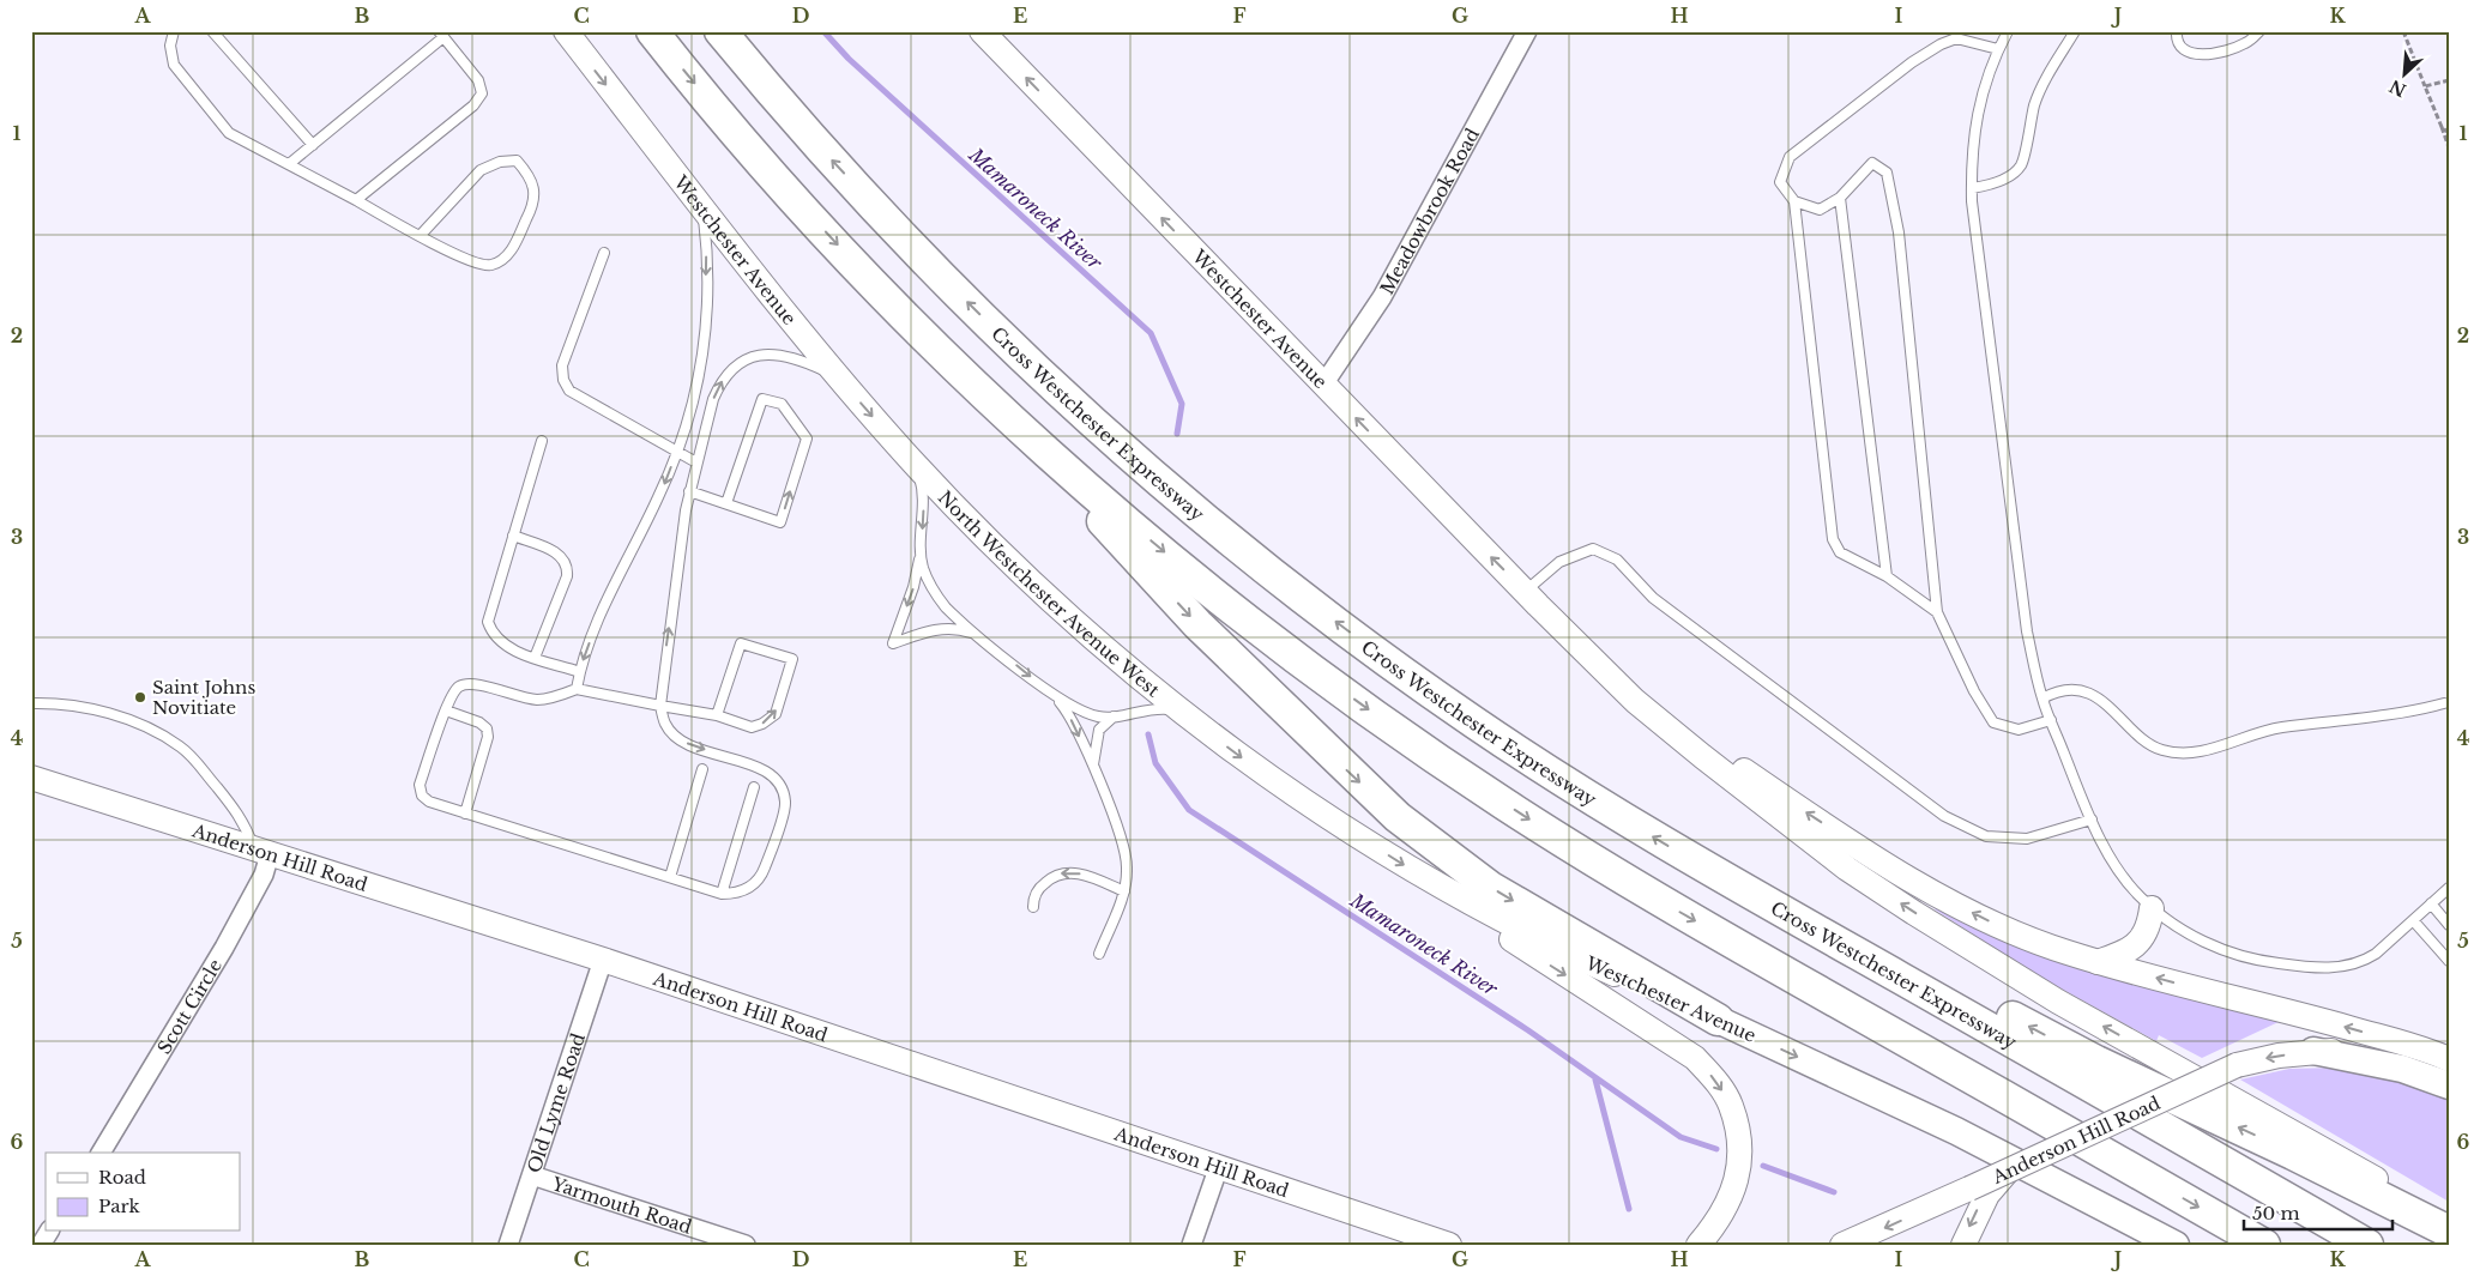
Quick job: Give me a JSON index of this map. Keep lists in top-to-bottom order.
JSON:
{
  "streets": {
    "highway": ["Cross Westchester Expressway"],
    "main road": ["Westchester Avenue", "North Westchester Avenue West", "Anderson Hill Road"],
    "street": [
      "Meadowbrook Road",
      "Scott Circle",
      "Old Lyme Road",
      "Yarmouth Road"
    ]
  },
  "crossings": [
    ["Meadowbrook Road", "Westchester Avenue"],
    ["Westchester Avenue", "North Westchester Avenue West"],
    ["Anderson Hill Road", "Scott Circle"],
    ["Anderson Hill Road", "Old Lyme Road"],
    ["Old Lyme Road", "Yarmouth Road"]
  ],
  "water": ["Mamaroneck River"],
  "places": ["Saint Johns Novitiate"],
  "legend": ["Road", "Park"],
  "scale_bar": "50 m",
  "north": "bottom left",
  "grid": {
    "columns": [
      "A",
      "B",
      "C",
      "D",
      "E",
      "F",
      "G",
      "H",
      "I",
      "J",
      "K"
    ],
    "rows": [
      "1",
      "2",
      "3",
      "4",
      "5",
      "6"
    ]
  }
}
